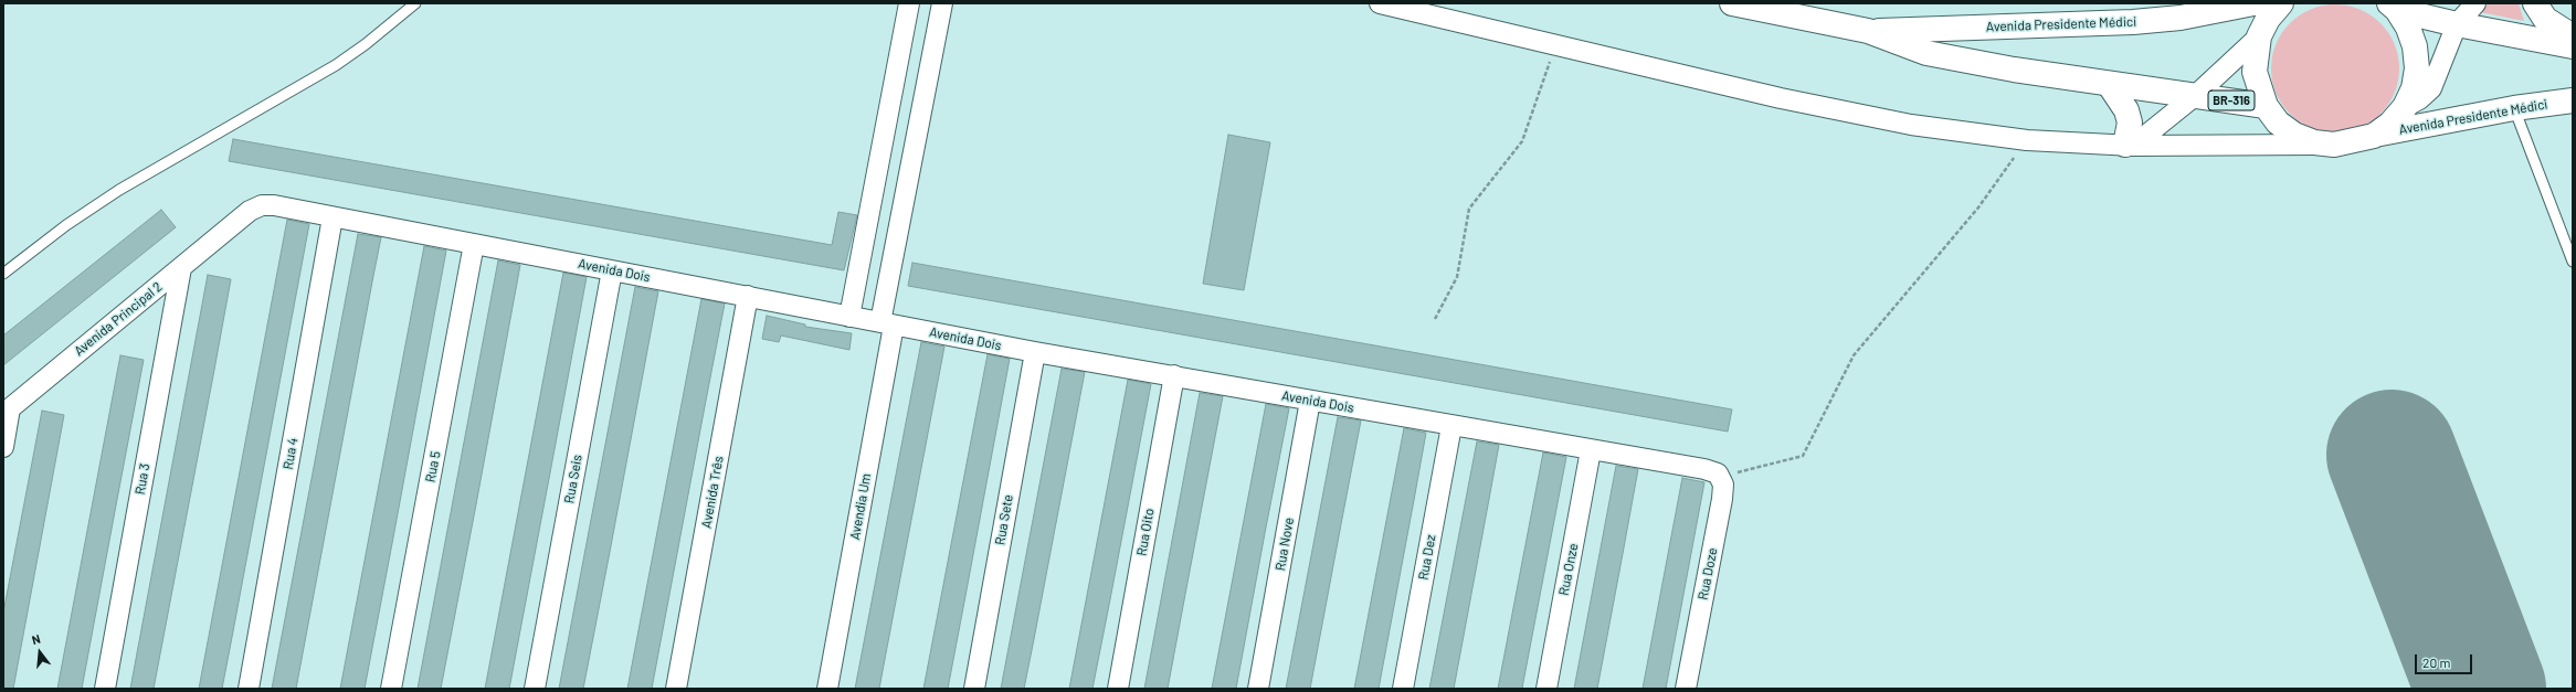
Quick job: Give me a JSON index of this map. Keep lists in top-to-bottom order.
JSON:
{
  "streets": {
    "main road": ["Avenida Presidente Médici", "BR-316"],
    "street": [
      "Avenida Dois",
      "Avenida Principal 2",
      "Rua 4",
      "Rua 5",
      "Rua 3",
      "Rua Seis",
      "Avenida Três",
      "Avendia Um",
      "Rua Sete",
      "Rua Oito",
      "Rua Nove",
      "Rua Dez",
      "Rua Onze",
      "Rua Doze"
    ]
  },
  "crossings": [
    ["Avenida Presidente Médici", "BR-316"],
    ["Avenida Dois", "Avenida Principal 2"],
    ["Avenida Dois", "Rua 4"],
    ["Avenida Dois", "Rua 5"],
    ["Avenida Dois", "Rua Seis"],
    ["Avenida Dois", "Avenida Três"],
    ["Avenida Dois", "Avendia Um"],
    ["Avenida Dois", "Rua Sete"],
    ["Avenida Dois", "Rua Oito"],
    ["Avenida Dois", "Rua Nove"],
    ["Avenida Dois", "Rua Dez"],
    ["Avenida Dois", "Rua Onze"],
    ["Avenida Dois", "Rua Doze"],
    ["Avenida Principal 2", "Rua 3"]
  ],
  "scale_bar": "20 m",
  "north": "top"
}
